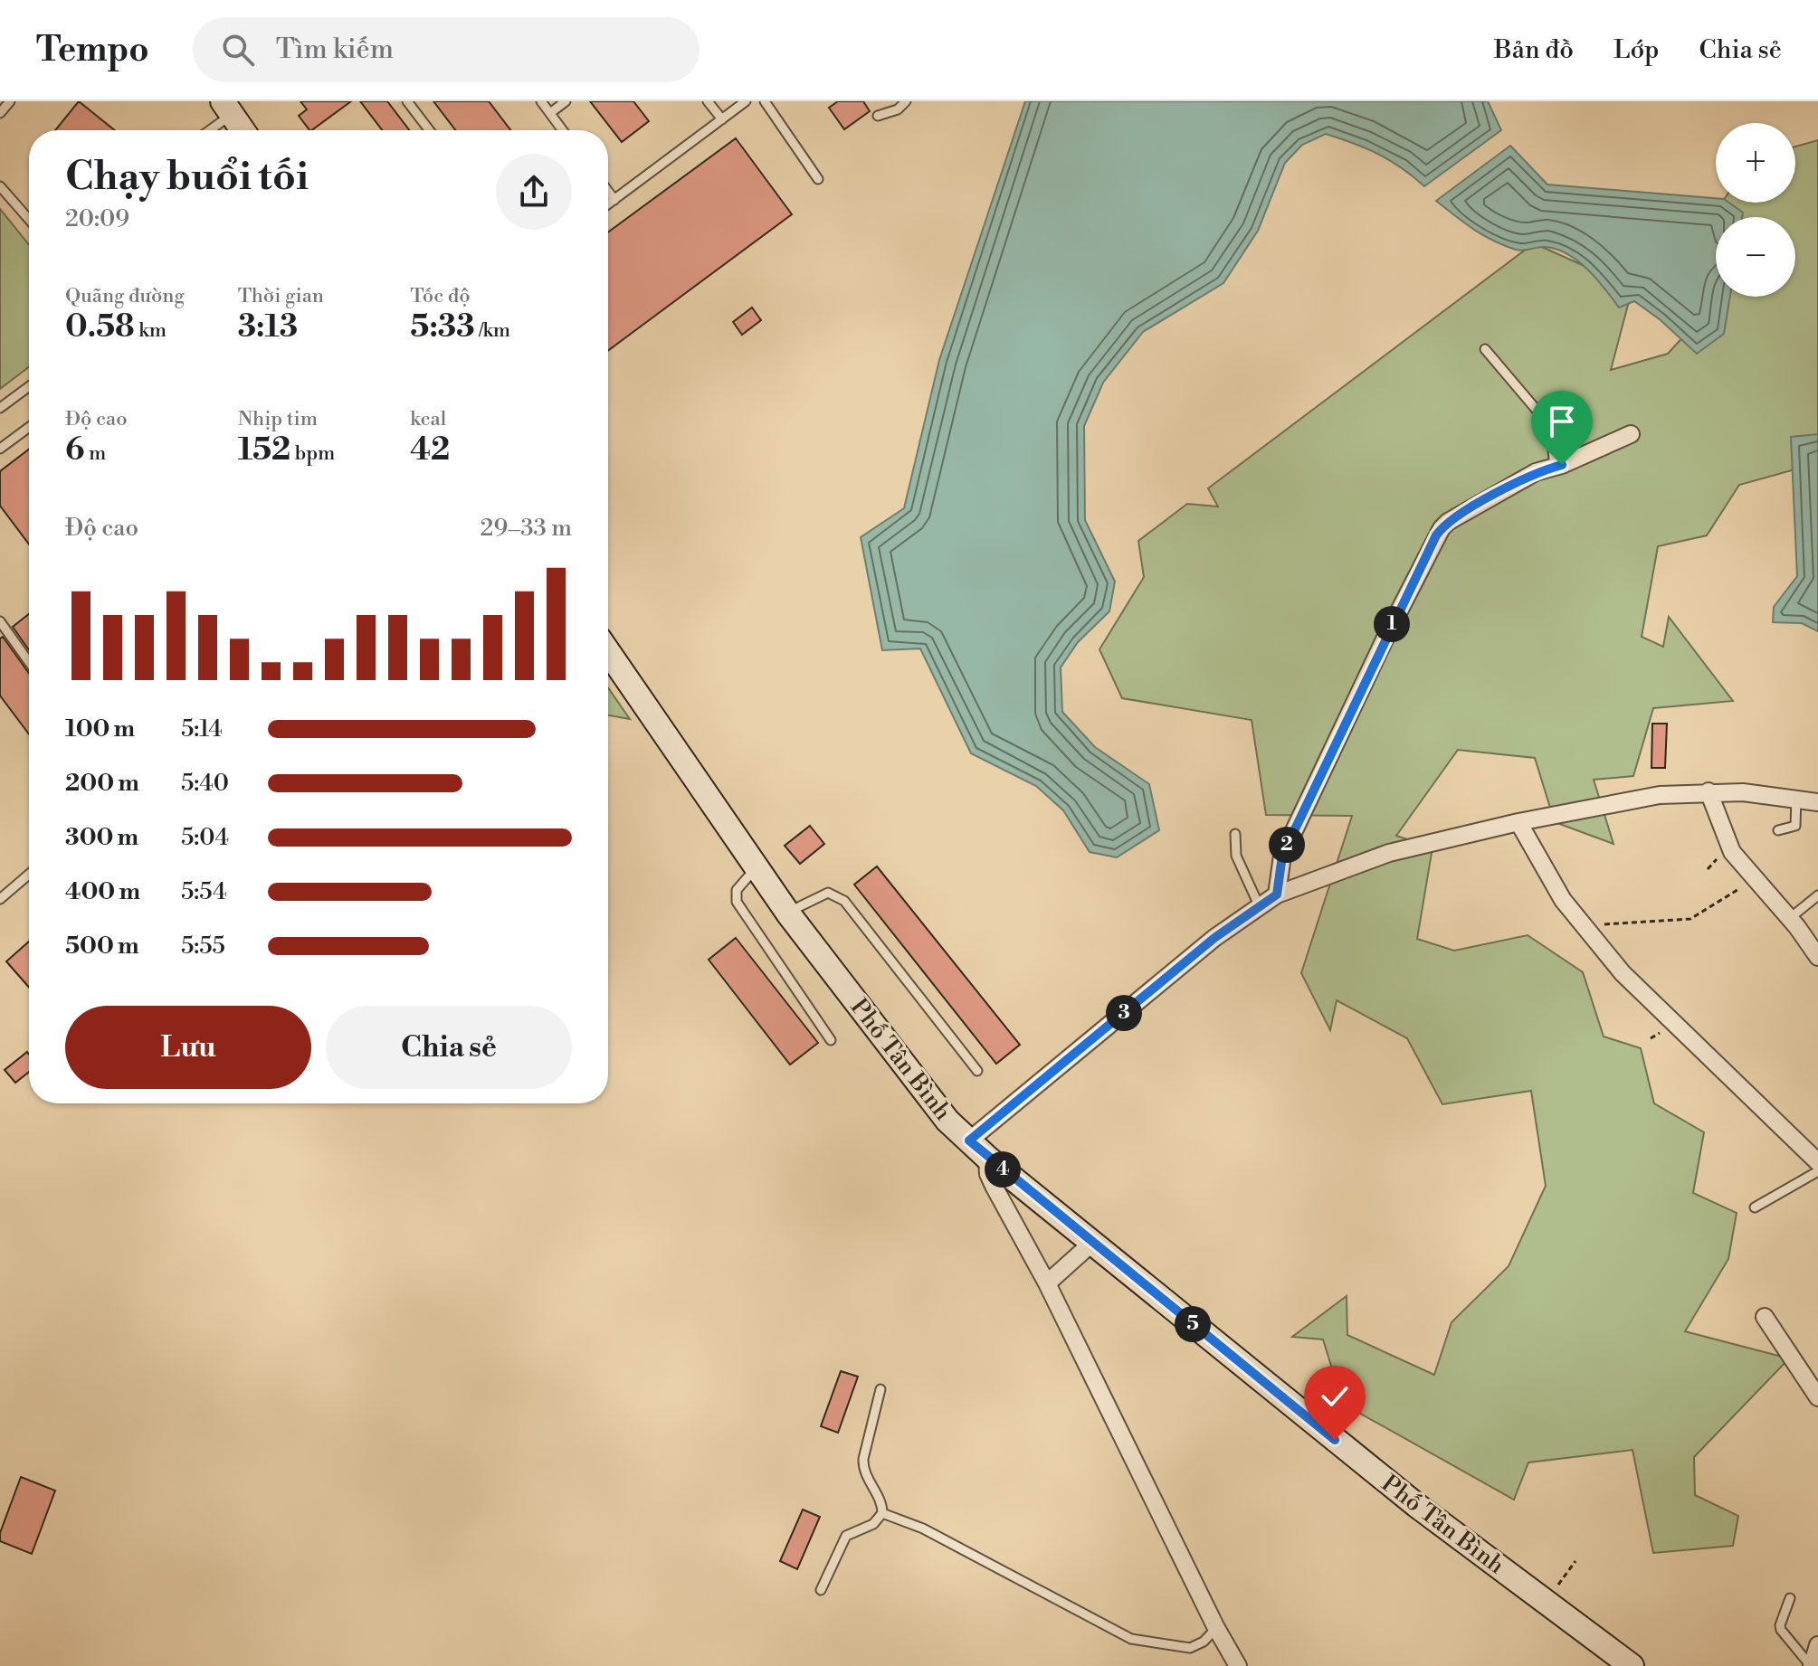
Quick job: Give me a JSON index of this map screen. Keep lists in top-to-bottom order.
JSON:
{
  "streets": {
    "street": ["Phố Tân Bình"]
  },
  "page": {
    "header": "Tempo",
    "search": "Tìm kiếm",
    "nav": ["Bản đồ", "Lớp", "Chia sẻ"],
    "map_buttons": ["+", "−"],
    "heading": ["Chạy buổi tối", "20:09"],
    "stats": [
      ["Quãng đường", "0.58 km"],
      ["Thời gian", "3:13"],
      ["Tốc độ", "5:33 /km"],
      ["Độ cao", "6 m"],
      ["Nhịp tim", "152 bpm"],
      ["kcal", "42"]
    ],
    "chart": ["Độ cao", "29–33 m"],
    "pins": [
      "1",
      "2",
      "3",
      "4",
      "5"
    ],
    "list": [
      {
        "name": "100 m",
        "note": "5:14"
      },
      {
        "name": "200 m",
        "note": "5:40"
      },
      {
        "name": "300 m",
        "note": "5:04"
      },
      {
        "name": "400 m",
        "note": "5:54"
      },
      {
        "name": "500 m",
        "note": "5:55"
      }
    ],
    "buttons": ["Lưu", "Chia sẻ"]
  }
}
